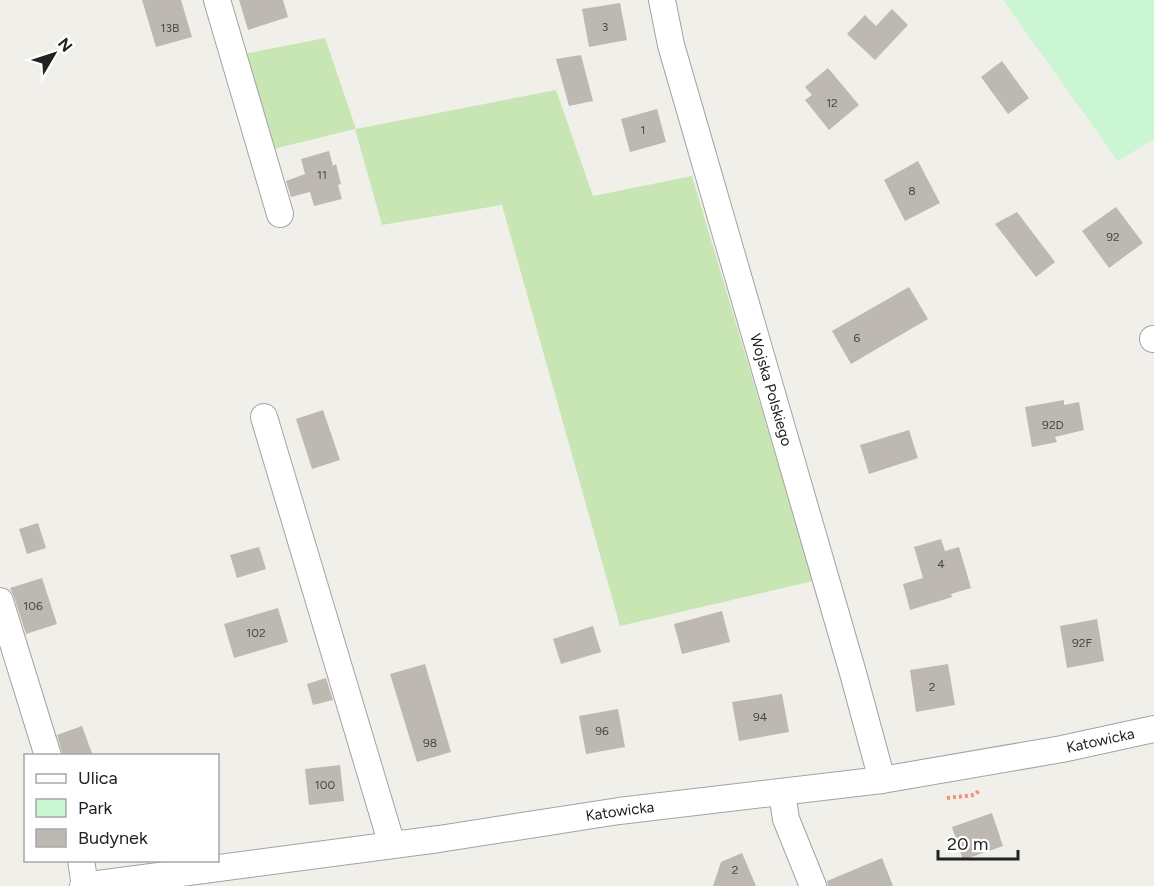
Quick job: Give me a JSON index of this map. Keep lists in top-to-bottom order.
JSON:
{
  "streets": {
    "street": ["Wojska Polskiego", "Katowicka"]
  },
  "crossings": [
    ["Wojska Polskiego", "Katowicka"]
  ],
  "house_numbers": [
    "3",
    "13B",
    "12",
    "1",
    "11",
    "8",
    "92",
    "6",
    "92D",
    "4",
    "106",
    "102",
    "92F",
    "2",
    "94",
    "96",
    "98",
    "100",
    "2"
  ],
  "legend": ["Ulica", "Park", "Budynek"],
  "scale_bar": "20 m",
  "north": "top right"
}
